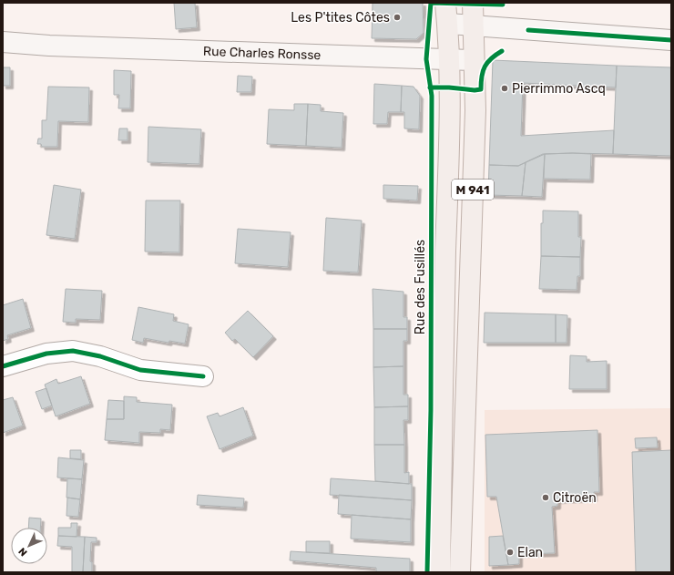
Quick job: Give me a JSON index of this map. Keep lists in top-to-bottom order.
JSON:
{
  "streets": {
    "main road": ["Rue Charles Ronsse", "M 941", "Rue des Fusillés"]
  },
  "crossings": [
    ["Rue Charles Ronsse", "M 941"],
    ["Rue Charles Ronsse", "Rue des Fusillés"]
  ],
  "places": [
    "Les P'tites Côtes",
    "Pierrimmo Ascq",
    "Citroën",
    "Elan"
  ],
  "north": "bottom left"
}
